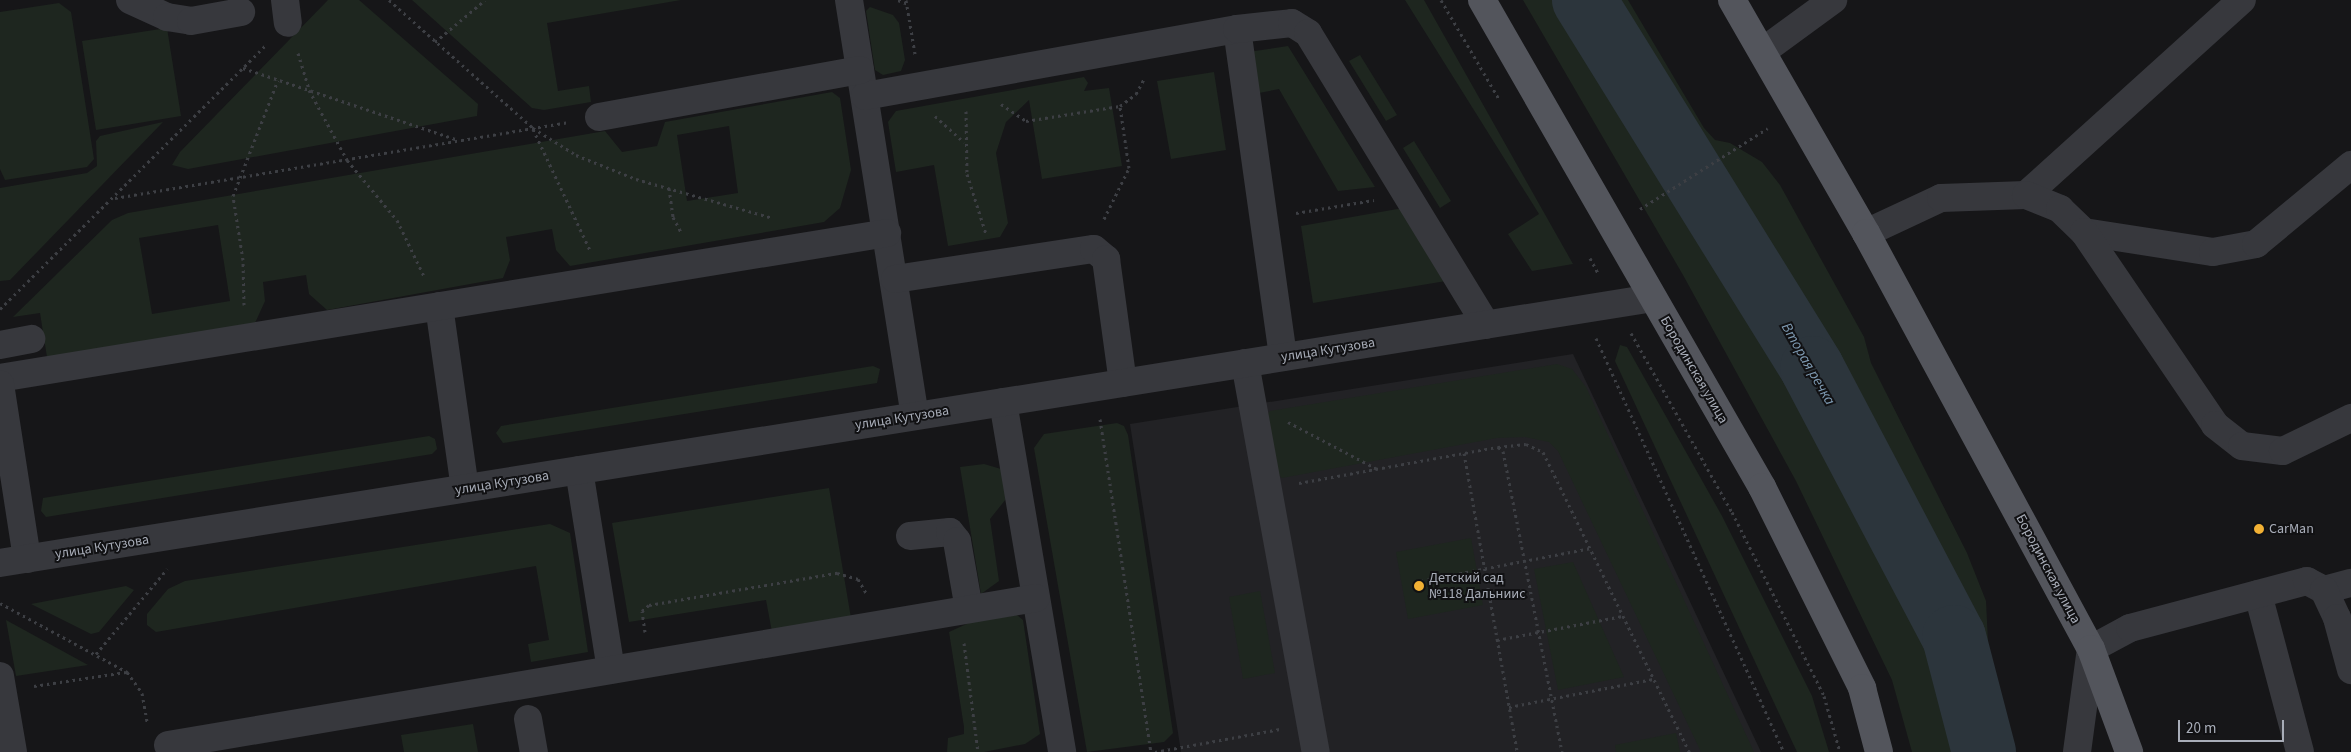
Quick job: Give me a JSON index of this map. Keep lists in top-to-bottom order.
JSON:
{
  "streets": {
    "main road": ["Бородинская улица"],
    "street": ["улица Кутузова"]
  },
  "crossings": [
    ["улица Кутузова", "Бородинская улица"]
  ],
  "water": ["Вторая речка"],
  "places": ["CarMan", "Детский сад №118 Дальниис"],
  "scale_bar": "20 m"
}
